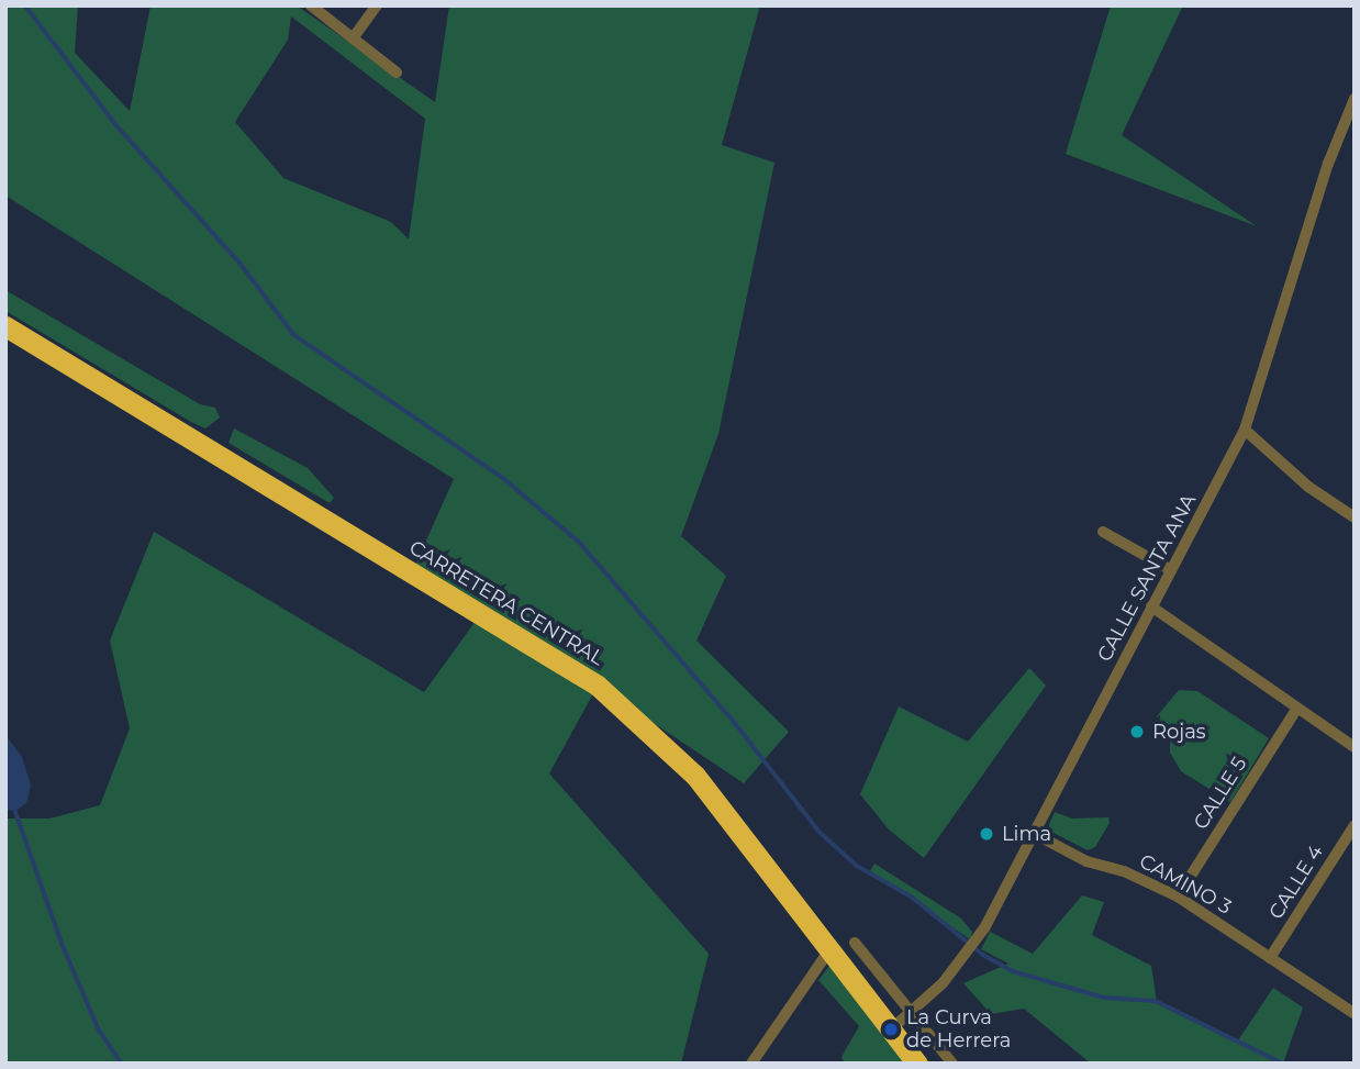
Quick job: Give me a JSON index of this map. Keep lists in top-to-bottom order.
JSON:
{
  "streets": {
    "highway": ["CARRETERA CENTRAL"],
    "street": [
      "CALLE SANTA ANA",
      "CALLE 5",
      "CALLE 4",
      "CAMINO 3"
    ]
  },
  "crossings": [
    ["CALLE SANTA ANA", "CARRETERA CENTRAL"],
    ["CALLE SANTA ANA", "CAMINO 3"],
    ["CALLE 5", "CAMINO 3"],
    ["CALLE 4", "CAMINO 3"]
  ],
  "places": ["Rojas", "Lima", "La Curva de Herrera"]
}
